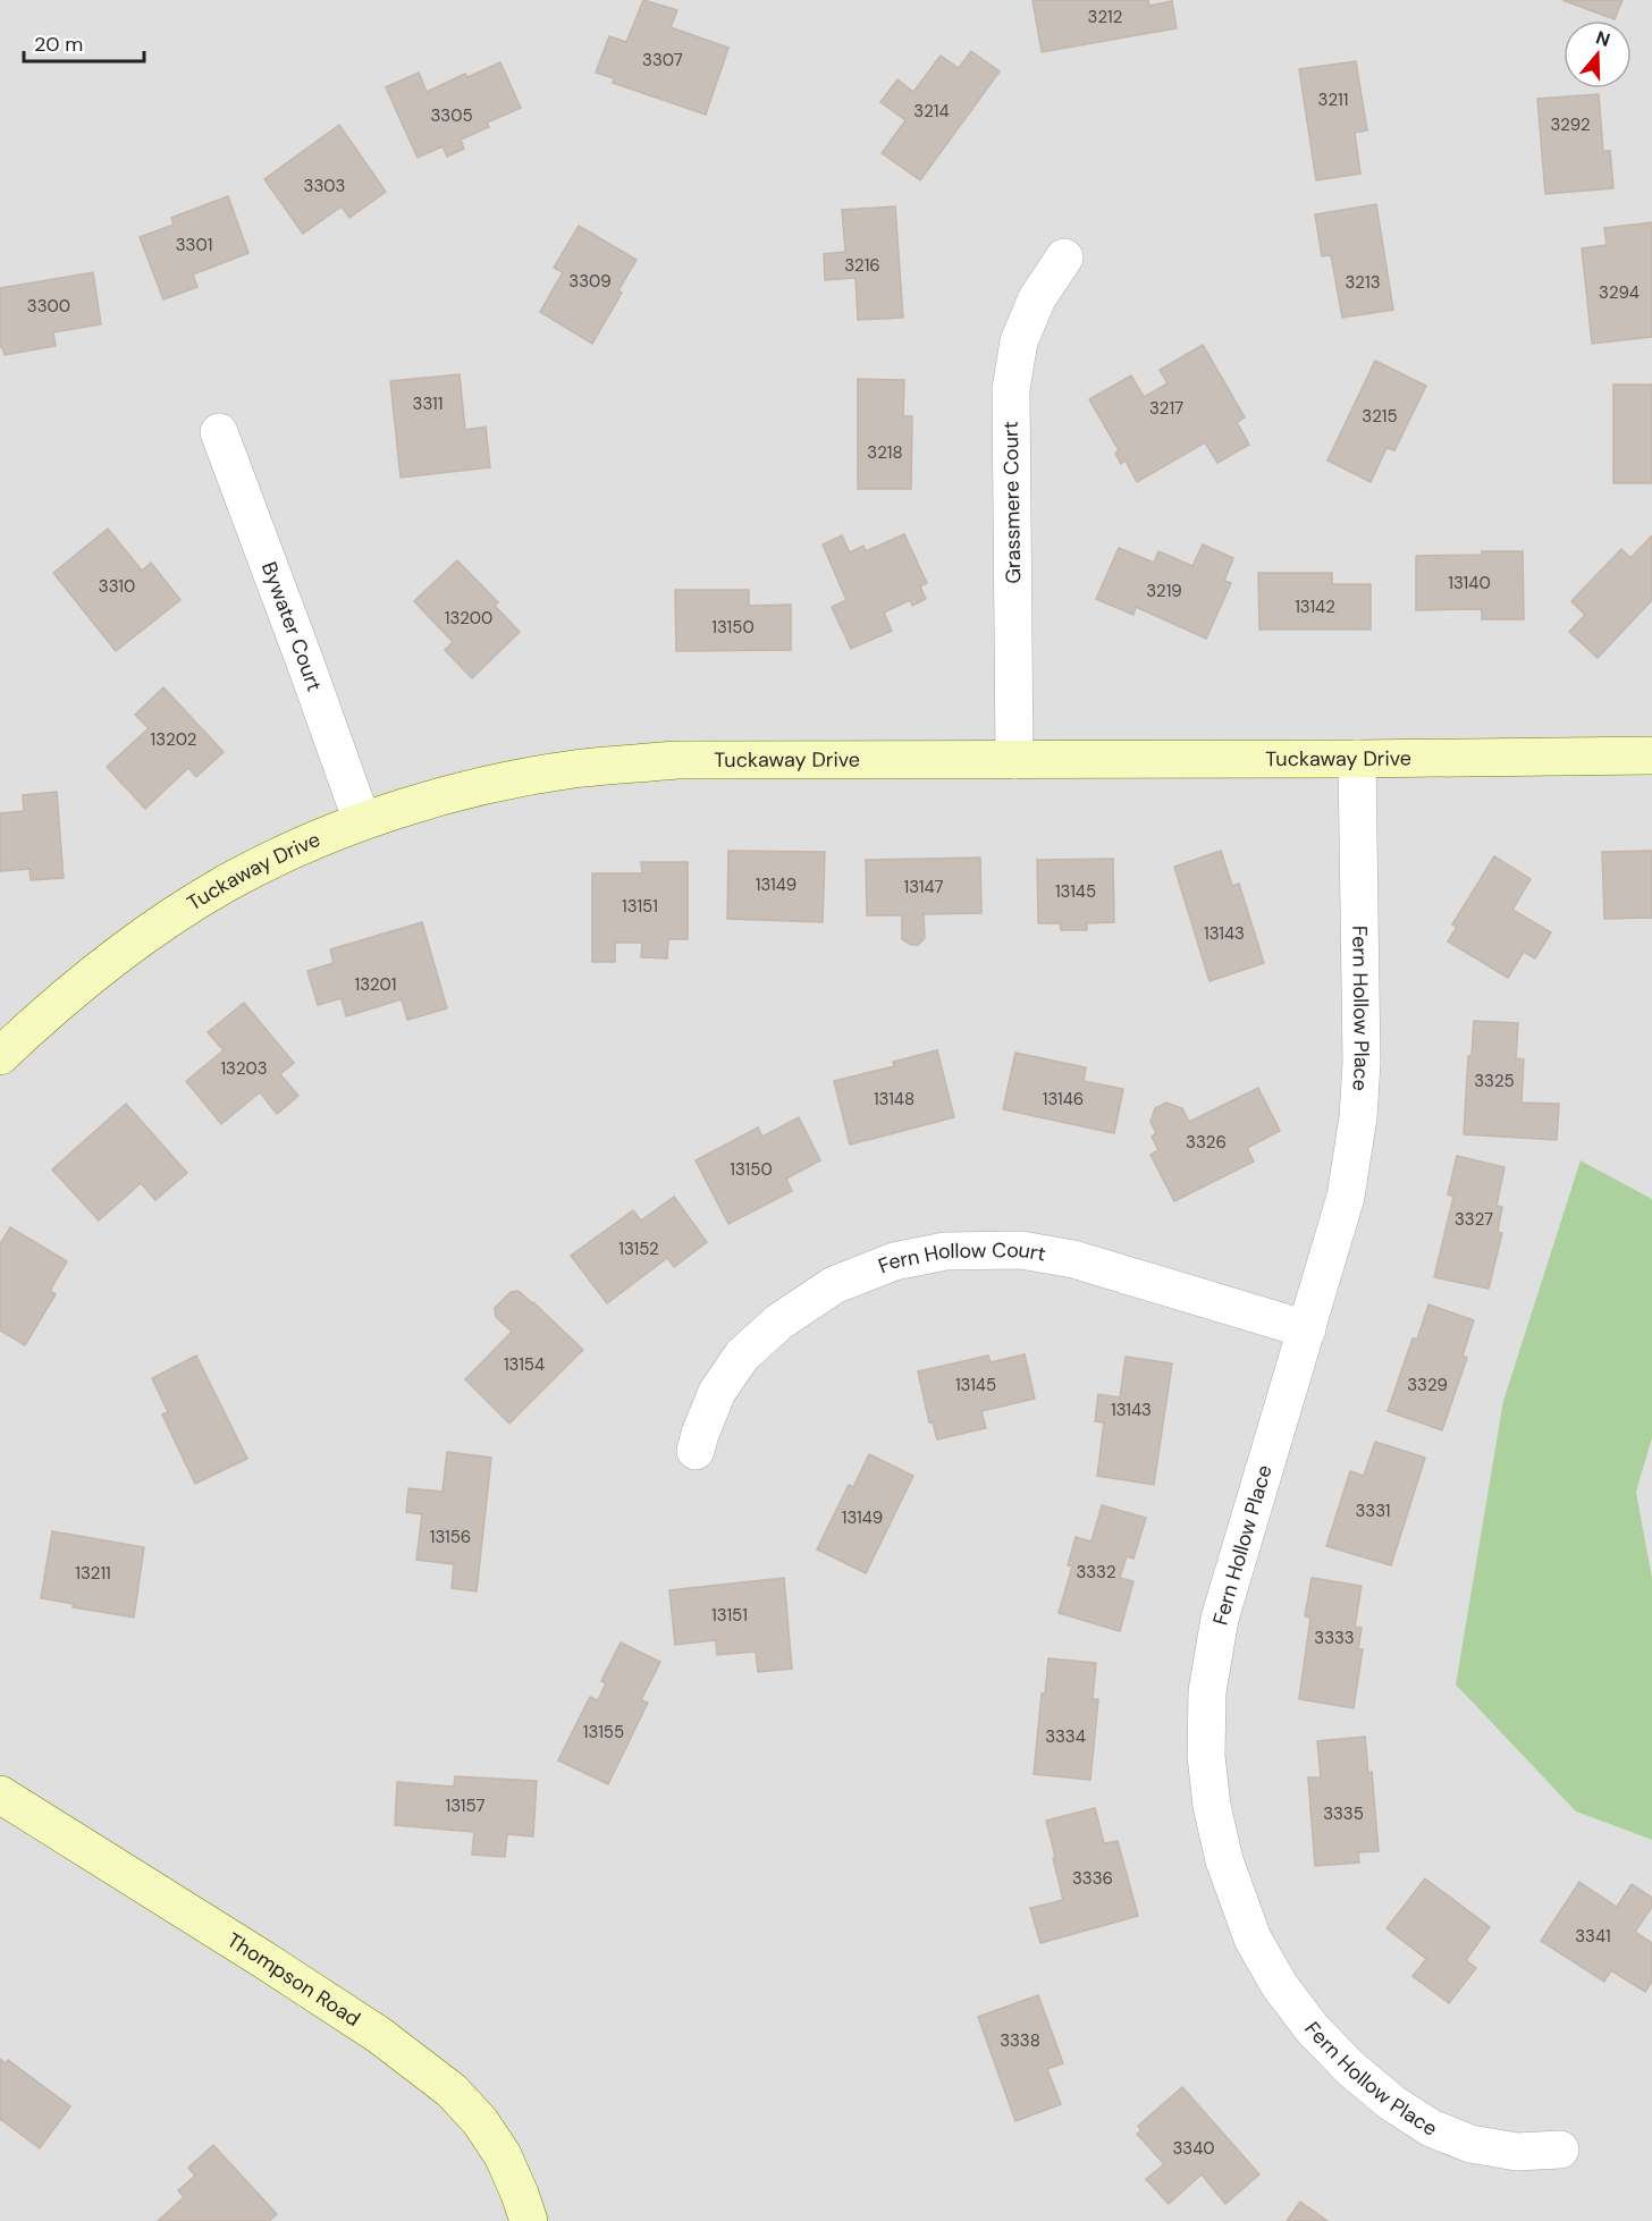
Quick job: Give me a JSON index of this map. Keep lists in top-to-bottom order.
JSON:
{
  "streets": {
    "street": [
      "Grassmere Court",
      "Bywater Court",
      "Tuckaway Drive",
      "Fern Hollow Place",
      "Fern Hollow Court",
      "Thompson Road"
    ]
  },
  "crossings": [
    ["Grassmere Court", "Tuckaway Drive"],
    ["Bywater Court", "Tuckaway Drive"],
    ["Tuckaway Drive", "Fern Hollow Place"],
    ["Fern Hollow Place", "Fern Hollow Court"]
  ],
  "house_numbers": [
    "3212",
    "3307",
    "3211",
    "3214",
    "3305",
    "3292",
    "3303",
    "3301",
    "3216",
    "3309",
    "3213",
    "3294",
    "3300",
    "3311",
    "3217",
    "3215",
    "3218",
    "13140",
    "3310",
    "3219",
    "13142",
    "13200",
    "13150",
    "13202",
    "13149",
    "13147",
    "13145",
    "13151",
    "13143",
    "13201",
    "13203",
    "3325",
    "13148",
    "13146",
    "3326",
    "13150",
    "3327",
    "13152",
    "13154",
    "13145",
    "3329",
    "13143",
    "3331",
    "13149",
    "13156",
    "3332",
    "13211",
    "13151",
    "3333",
    "13155",
    "3334",
    "13157",
    "3335",
    "3336",
    "3341",
    "3338",
    "3340"
  ],
  "scale_bar": "20 m",
  "north": "top"
}
